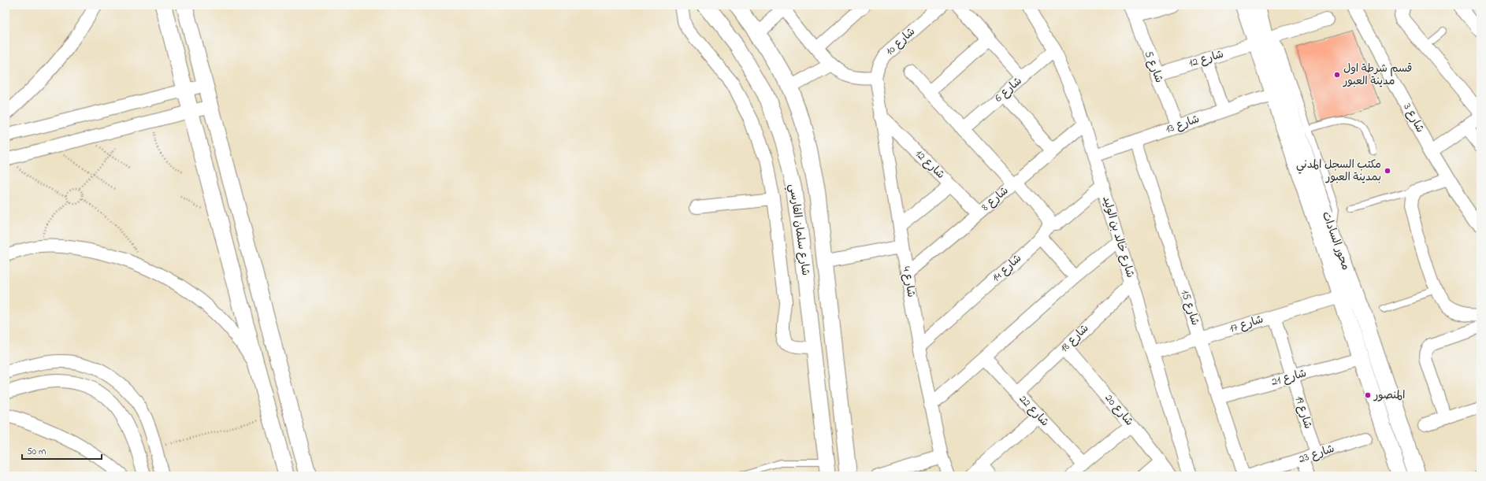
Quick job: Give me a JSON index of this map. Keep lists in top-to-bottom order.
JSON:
{
  "streets": {
    "street": [
      "شارع 10",
      "شارع 12",
      "شارع 5",
      "شارع 6",
      "شارع 3",
      "شارع 13",
      "شارع 8",
      "شارع سلمان الفارسي",
      "شارع خالد بن الوليد",
      "محور السادات",
      "شارع 14",
      "شارع 4",
      "شارع 15",
      "شارع 17",
      "شارع 18",
      "شارع 21",
      "شارع 20",
      "شارع 22",
      "شارع 19",
      "شارع 23"
    ]
  },
  "crossings": [
    ["شارع 10", "شارع 4"],
    ["شارع 12", "شارع 5"],
    ["شارع 12", "شارع 8"],
    ["شارع 12", "محور السادات"],
    ["شارع 12", "شارع 4"],
    ["شارع 5", "شارع 13"],
    ["شارع 6", "شارع خالد بن الوليد"],
    ["شارع 13", "شارع خالد بن الوليد"],
    ["شارع 13", "محور السادات"],
    ["شارع 13", "شارع 15"],
    ["شارع 8", "شارع خالد بن الوليد"],
    ["شارع 8", "شارع 4"],
    ["شارع خالد بن الوليد", "شارع 17"],
    ["شارع خالد بن الوليد", "شارع 18"],
    ["محور السادات", "شارع 17"],
    ["محور السادات", "شارع 21"],
    ["شارع 14", "شارع 4"],
    ["شارع 15", "شارع 17"],
    ["شارع 15", "شارع 21"],
    ["شارع 17", "شارع 19"],
    ["شارع 18", "شارع 20"],
    ["شارع 18", "شارع 22"],
    ["شارع 21", "شارع 19"],
    ["شارع 19", "شارع 23"]
  ],
  "places": ["قسم شرطة اول مدينة العبور", "مكتب السجل المدني بمدينة العبور", "المنصور"],
  "scale_bar": "50 m"
}
